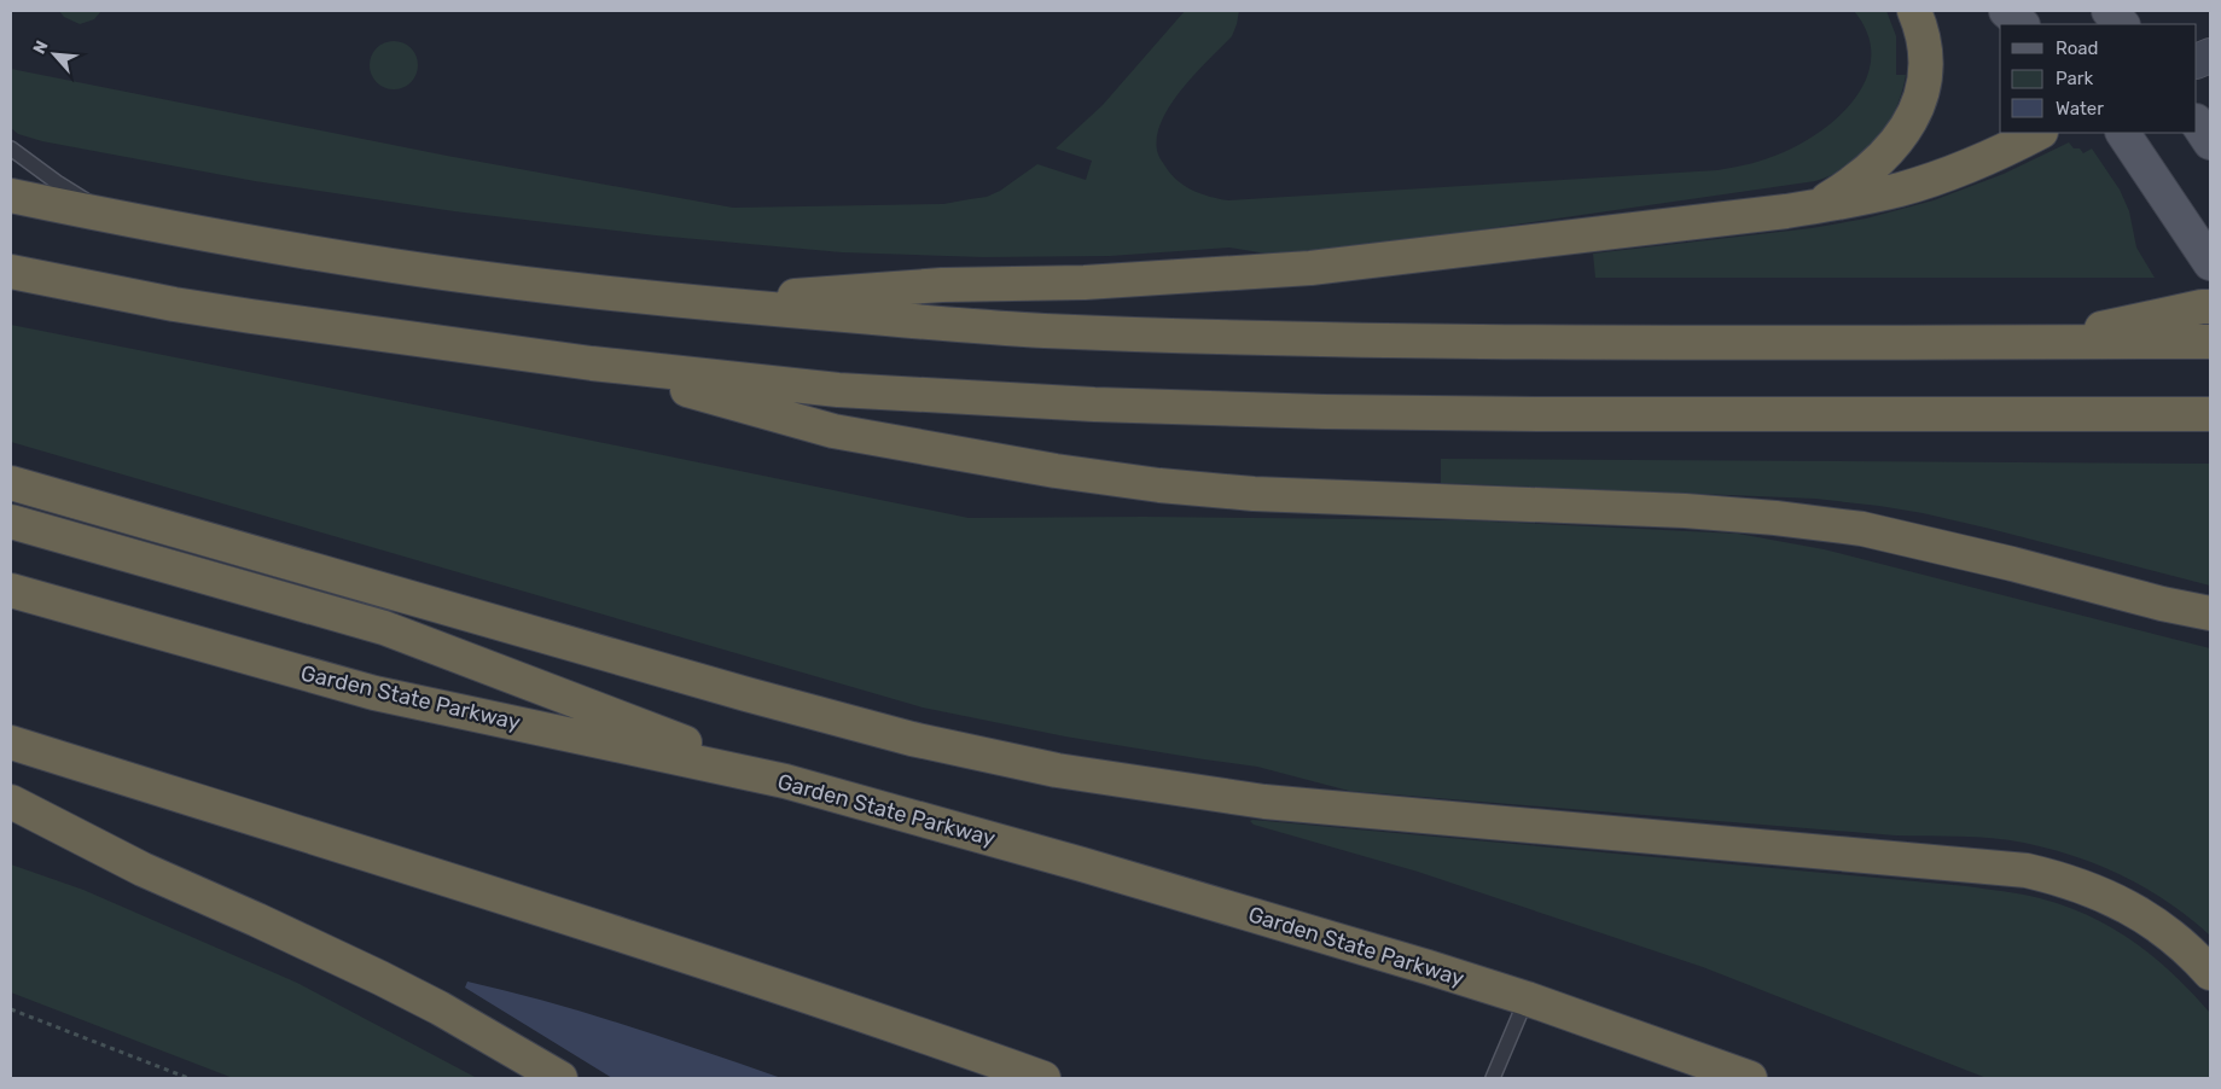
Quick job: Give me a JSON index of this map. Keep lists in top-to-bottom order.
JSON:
{
  "streets": {
    "highway": ["Garden State Parkway"]
  },
  "legend": ["Road", "Park", "Water"],
  "north": "top left"
}
